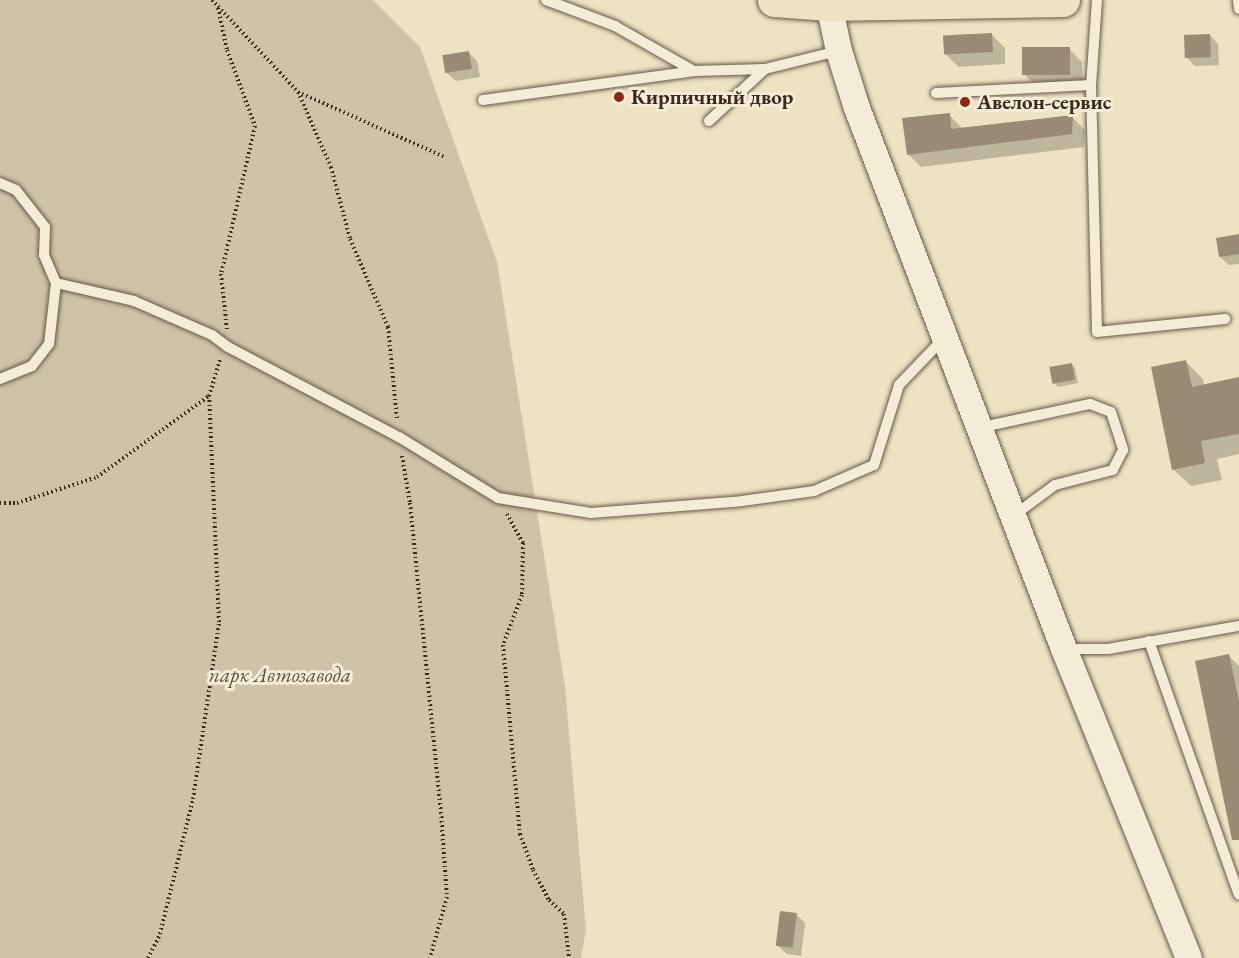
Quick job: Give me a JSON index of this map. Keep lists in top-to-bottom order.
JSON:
{
  "parks": ["парк Автозавода"],
  "places": ["Кирпичный двор", "Авелон-сервис"]
}
